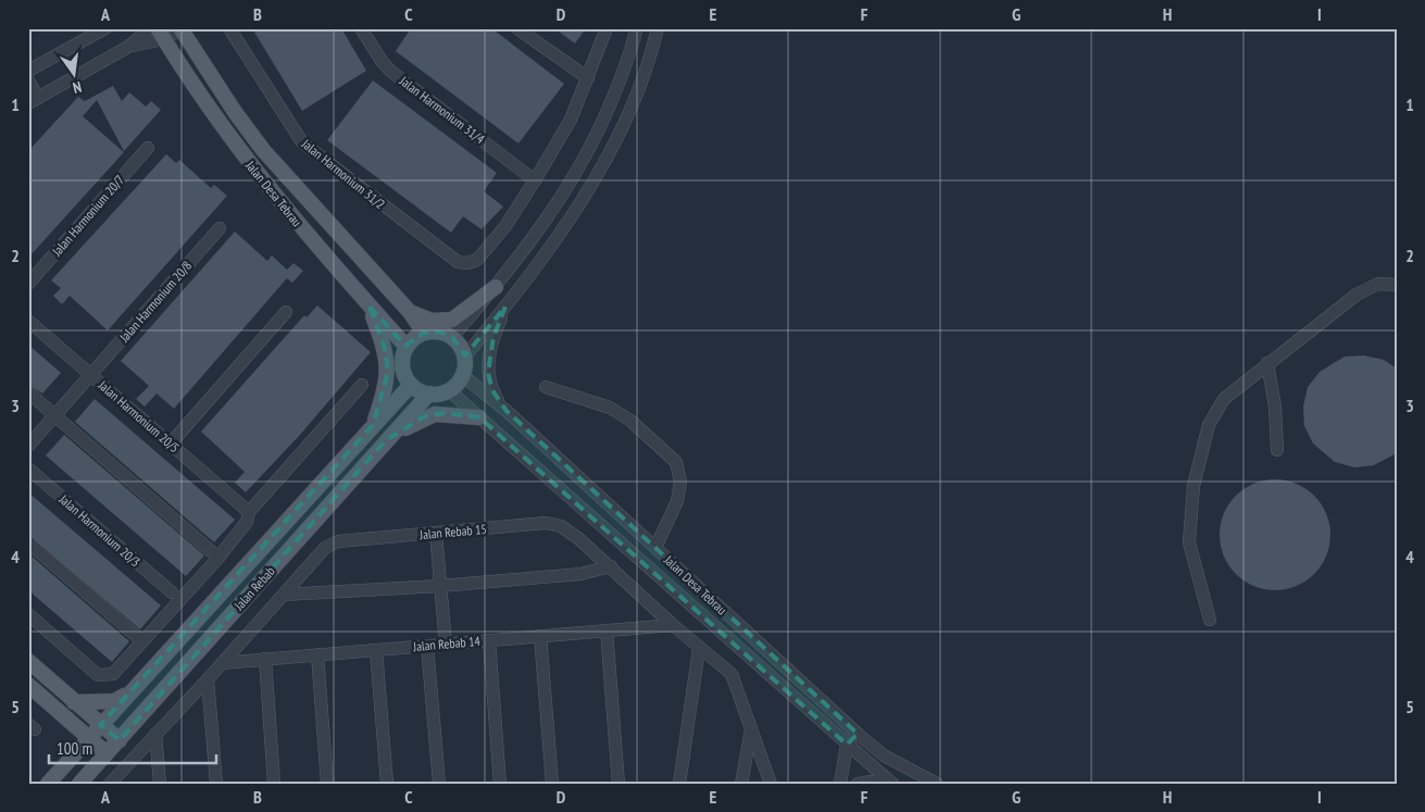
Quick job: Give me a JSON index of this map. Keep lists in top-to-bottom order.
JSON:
{
  "streets": {
    "main road": ["Jalan Desa Tebrau", "Jalan Rebab"],
    "street": [
      "Jalan Harmonium 31/4",
      "Jalan Harmonium 31/2",
      "Jalan Harmonium 20/7",
      "Jalan Harmonium 20/8",
      "Jalan Harmonium 20/5",
      "Jalan Harmonium 20/3",
      "Jalan Rebab 15",
      "Jalan Rebab 14"
    ]
  },
  "crossings": [
    ["Jalan Harmonium 31/4", "Jalan Harmonium 31/2"],
    ["Jalan Desa Tebrau", "Jalan Rebab"],
    ["Jalan Harmonium 20/8", "Jalan Harmonium 20/5"],
    ["Jalan Rebab 15", "Jalan Rebab 14"]
  ],
  "scale_bar": "100 m",
  "north": "bottom",
  "grid": {
    "columns": [
      "A",
      "B",
      "C",
      "D",
      "E",
      "F",
      "G",
      "H",
      "I"
    ],
    "rows": [
      "1",
      "2",
      "3",
      "4",
      "5"
    ]
  }
}
